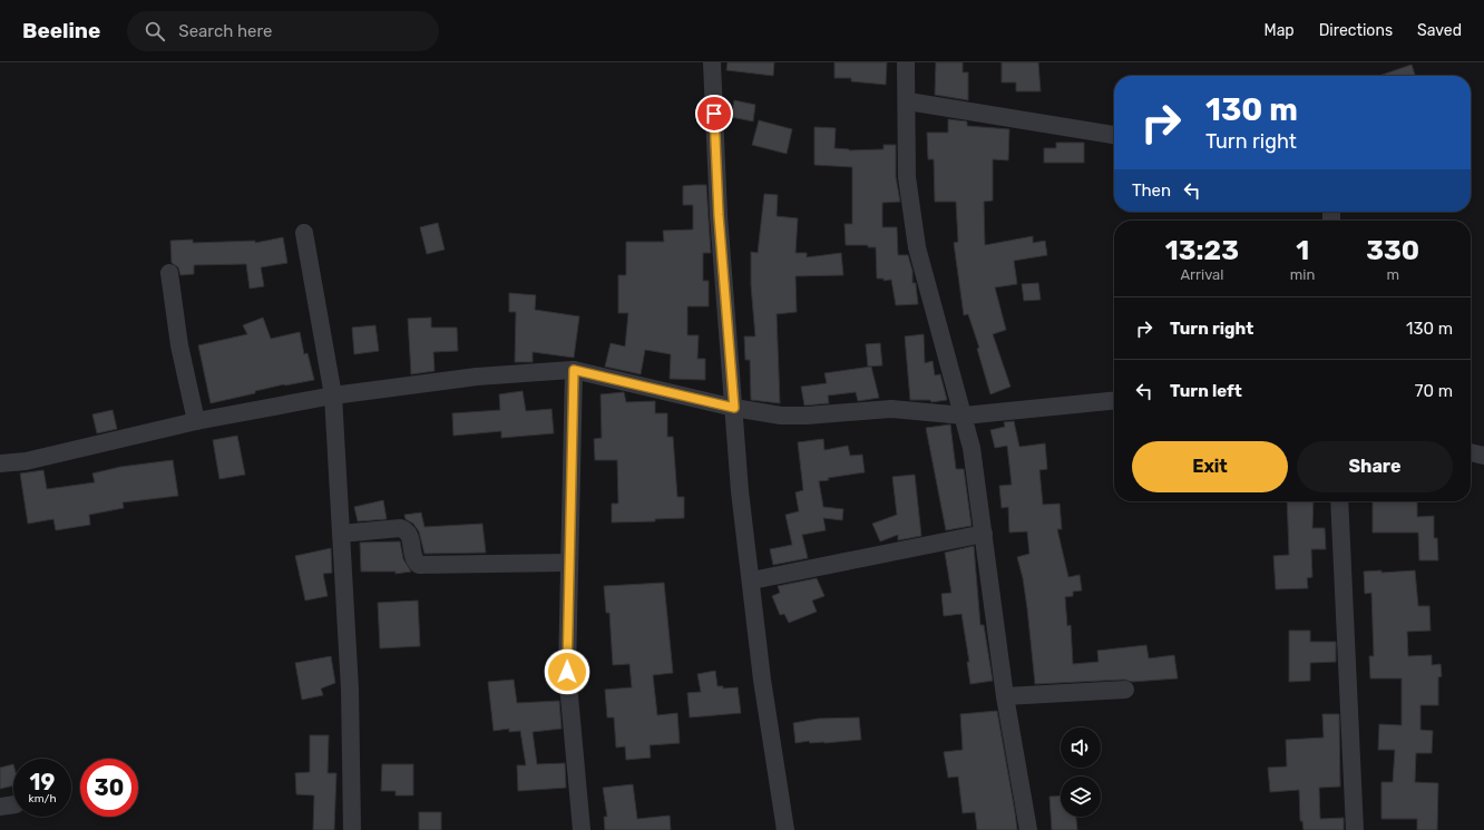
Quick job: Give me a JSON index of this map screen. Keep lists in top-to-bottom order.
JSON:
{
  "page": {
    "header": "Beeline",
    "search": "Search here",
    "nav": ["Map", "Directions", "Saved"],
    "turn": ["130 m", "Turn right"],
    "then": "Then",
    "eta": [
      "13:23",
      "Arrival",
      "1",
      "min",
      "330",
      "m"
    ],
    "list": [
      {
        "name": "Turn right",
        "value": "130 m"
      },
      {
        "name": "Turn left",
        "value": "70 m"
      }
    ],
    "buttons": ["Exit", "Share"],
    "speed": "19 km/h",
    "limit": "30"
  }
}
